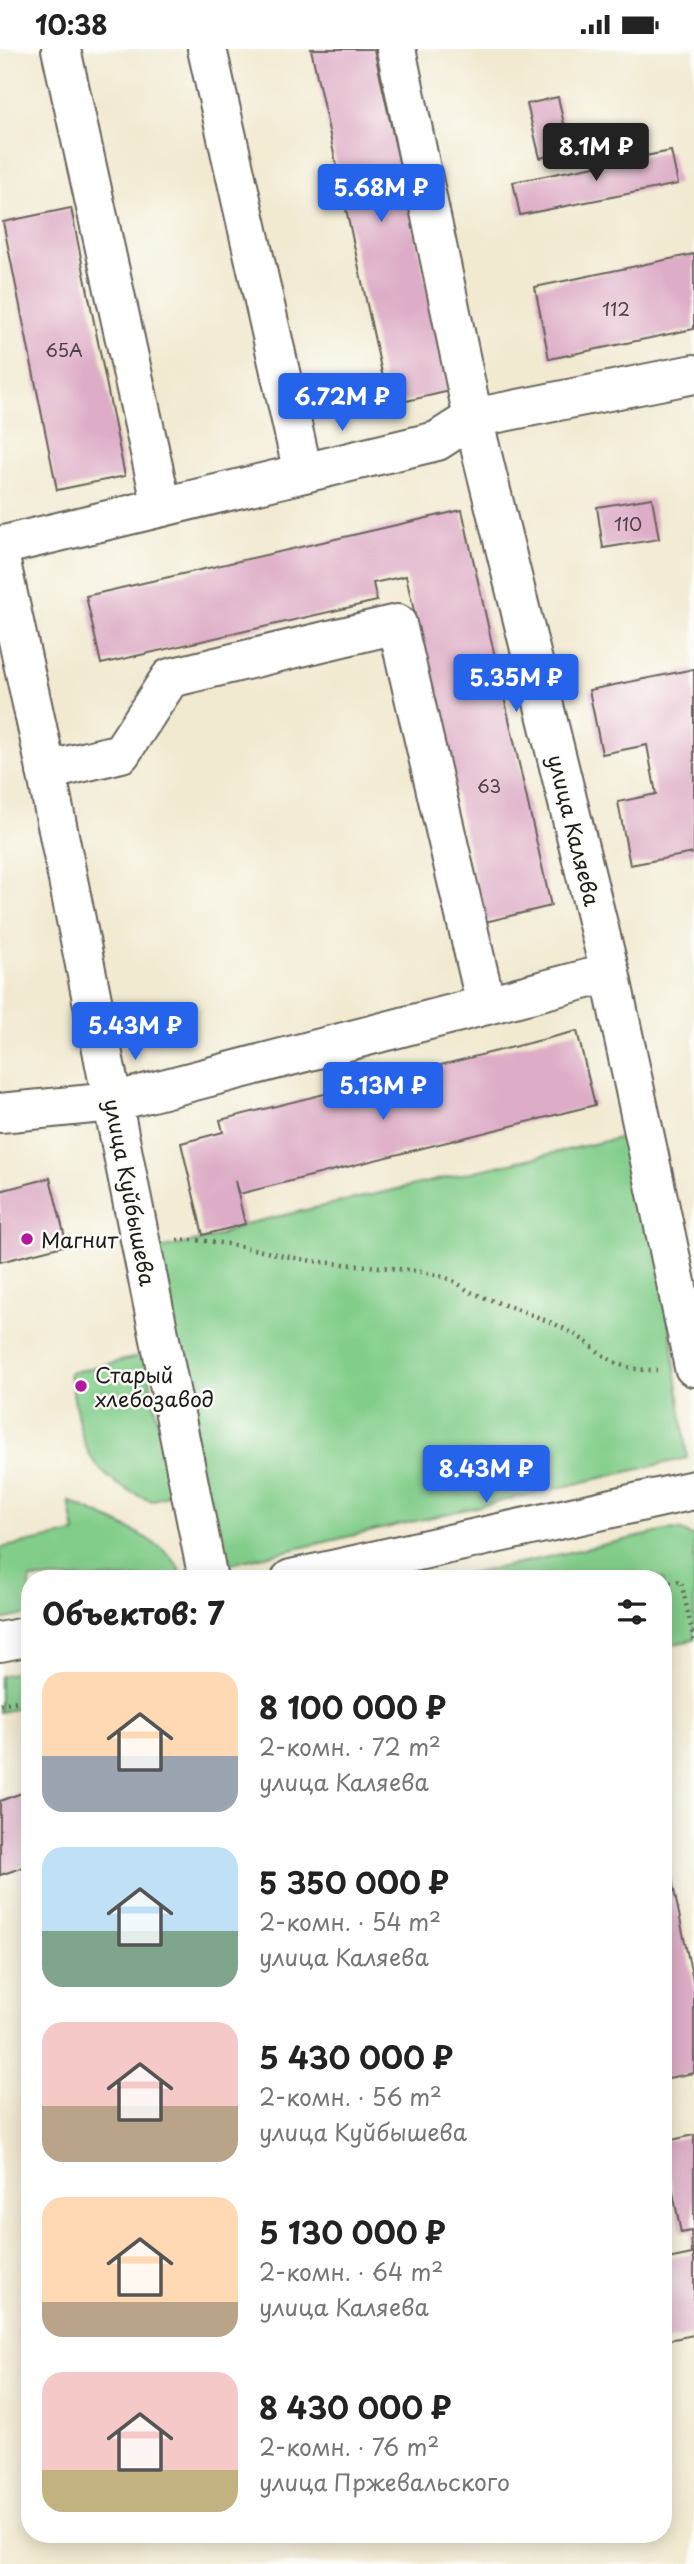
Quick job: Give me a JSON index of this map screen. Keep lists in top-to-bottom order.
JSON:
{
  "streets": {
    "street": ["улица Каляева", "улица Куйбышева"]
  },
  "places": ["Магнит", "Старый хлебозавод"],
  "house_numbers": [
    "112",
    "65А",
    "110",
    "63"
  ],
  "page": {
    "status": "10:38",
    "price": [
      "8.1M ₽",
      "5.68M ₽",
      "6.72M ₽",
      "5.35M ₽",
      "5.43M ₽",
      "5.13M ₽",
      "8.43M ₽"
    ],
    "heading": "Объектов: 7",
    "list": [
      {
        "name": "8 100 000 ₽",
        "note": "2-комн. · 72 m² · улица Каляева"
      },
      {
        "name": "5 350 000 ₽",
        "note": "2-комн. · 54 m² · улица Каляева"
      },
      {
        "name": "5 430 000 ₽",
        "note": "2-комн. · 56 m² · улица Куйбышева"
      },
      {
        "name": "5 130 000 ₽",
        "note": "2-комн. · 64 m² · улица Каляева"
      },
      {
        "name": "8 430 000 ₽",
        "note": "2-комн. · 76 m² · улица Пржевальского"
      }
    ]
  }
}
